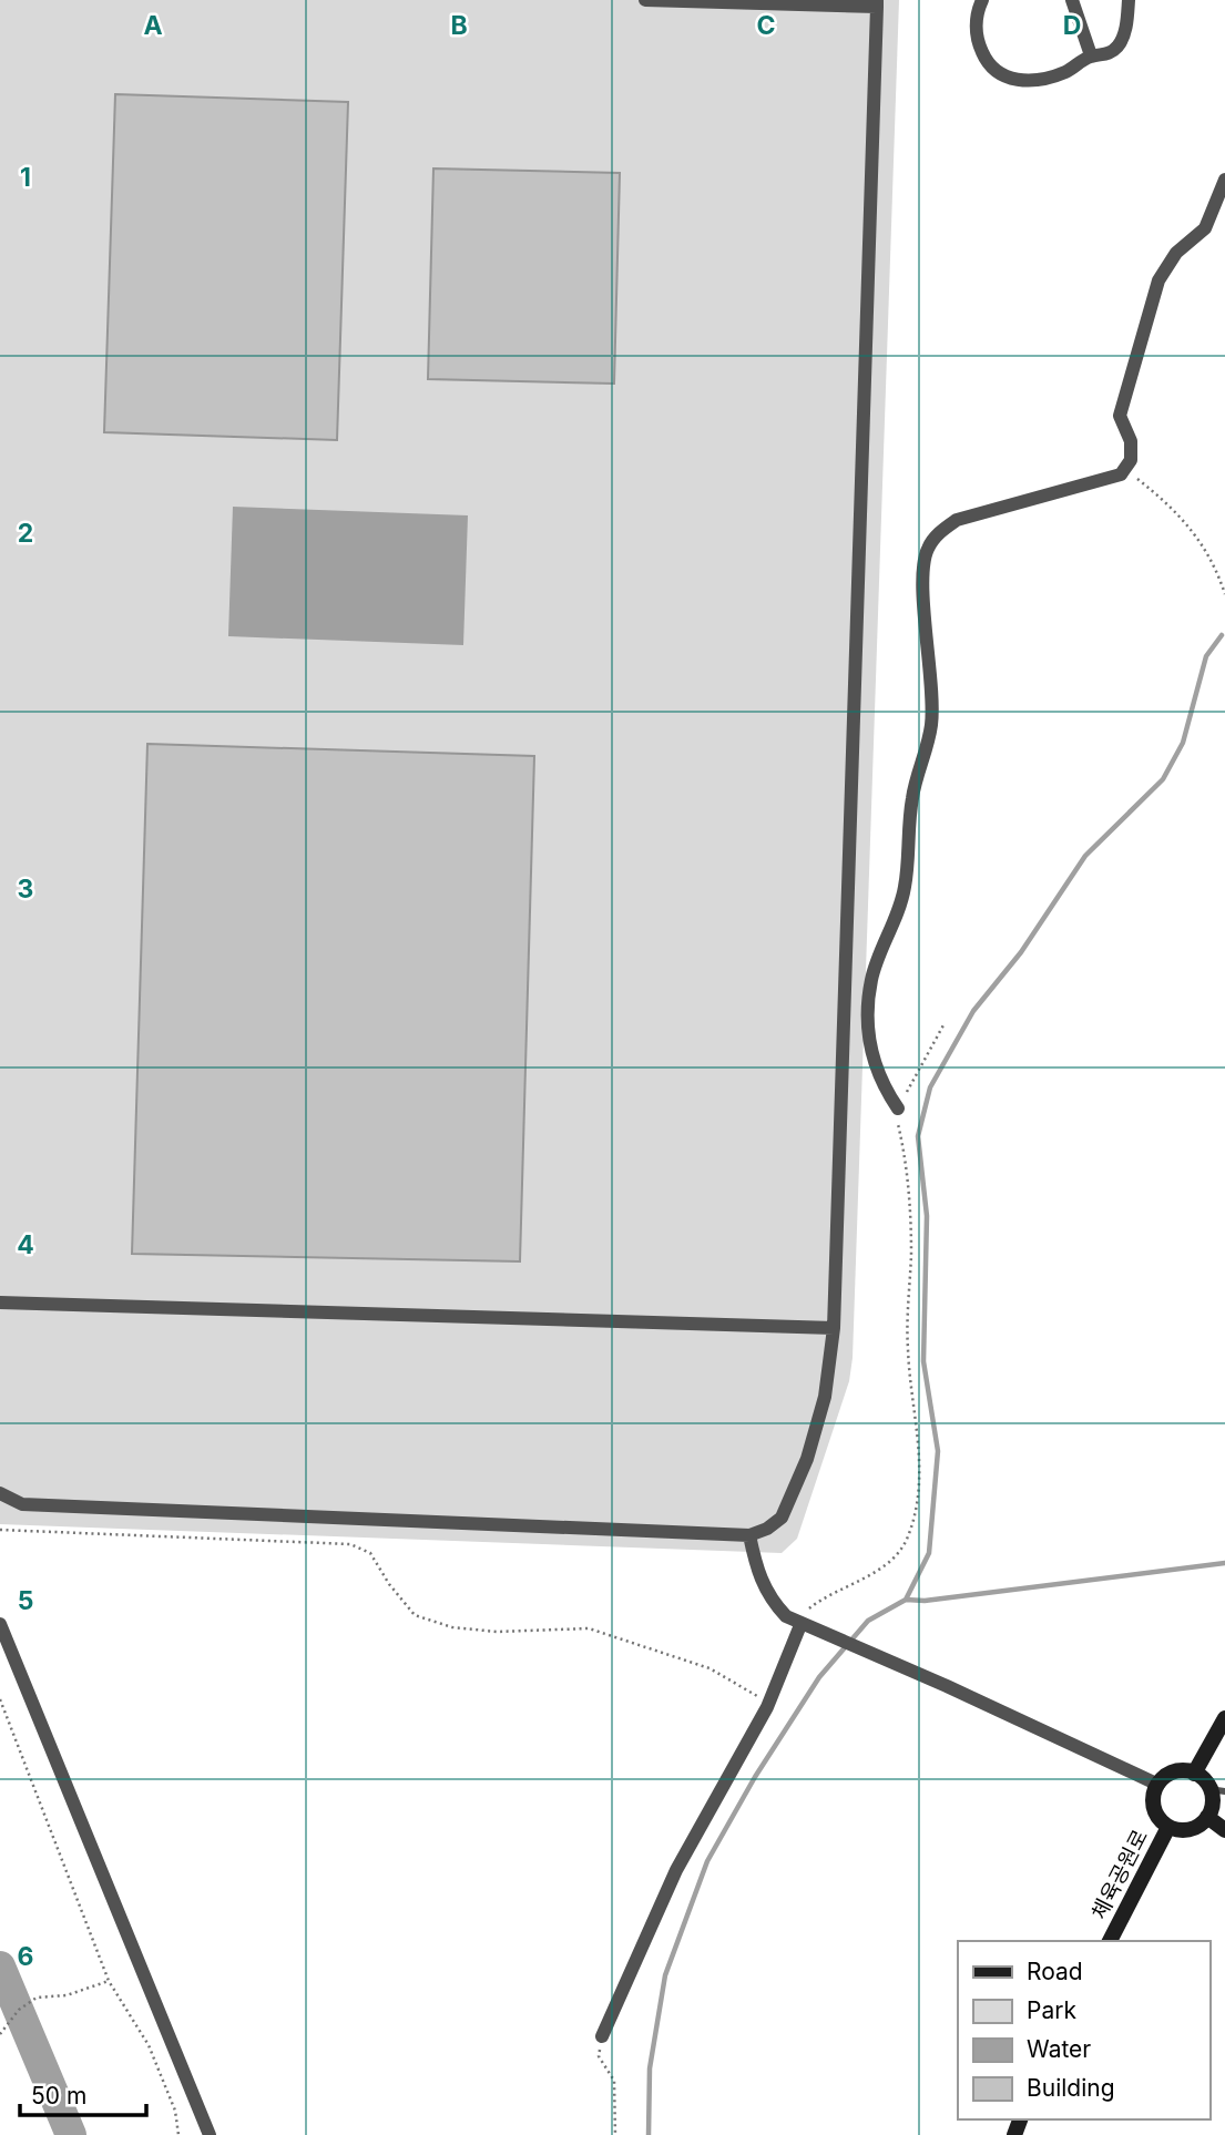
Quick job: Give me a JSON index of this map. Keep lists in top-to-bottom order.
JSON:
{
  "streets": {
    "main road": ["체육공원로"]
  },
  "legend": [
    "Road",
    "Park",
    "Water",
    "Building"
  ],
  "scale_bar": "50 m",
  "grid": {
    "columns": [
      "A",
      "B",
      "C",
      "D"
    ],
    "rows": [
      "1",
      "2",
      "3",
      "4",
      "5",
      "6"
    ]
  }
}
